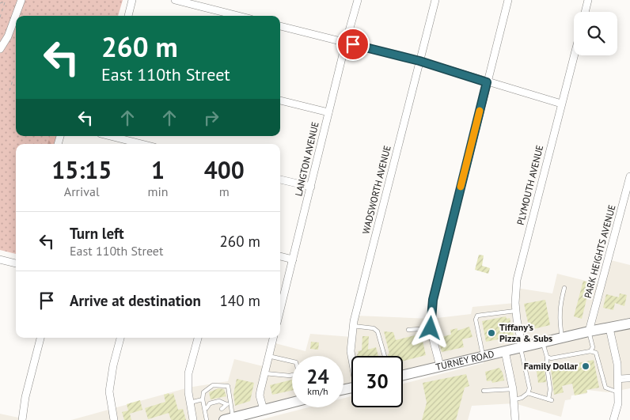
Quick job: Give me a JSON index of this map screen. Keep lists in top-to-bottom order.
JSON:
{
  "streets": {
    "main road": ["TURNEY ROAD"],
    "street": [
      "LANGTON AVENUE",
      "PLYMOUTH AVENUE",
      "WADSWORTH AVENUE",
      "PARK HEIGHTS AVENUE"
    ]
  },
  "crossings": [
    ["PLYMOUTH AVENUE", "TURNEY ROAD"],
    ["PARK HEIGHTS AVENUE", "TURNEY ROAD"]
  ],
  "places": ["Tiffany’s Pizza & Subs", "Family Dollar"],
  "page": {
    "turn": ["260 m", "East 110th Street"],
    "eta": [
      "15:15",
      "Arrival",
      "1",
      "min",
      "400",
      "m"
    ],
    "list": [
      {
        "name": "Turn left",
        "note": "East 110th Street",
        "value": "260 m"
      },
      {
        "name": "Arrive at destination",
        "value": "140 m"
      }
    ],
    "speed": "24 km/h",
    "limit": "30"
  }
}
